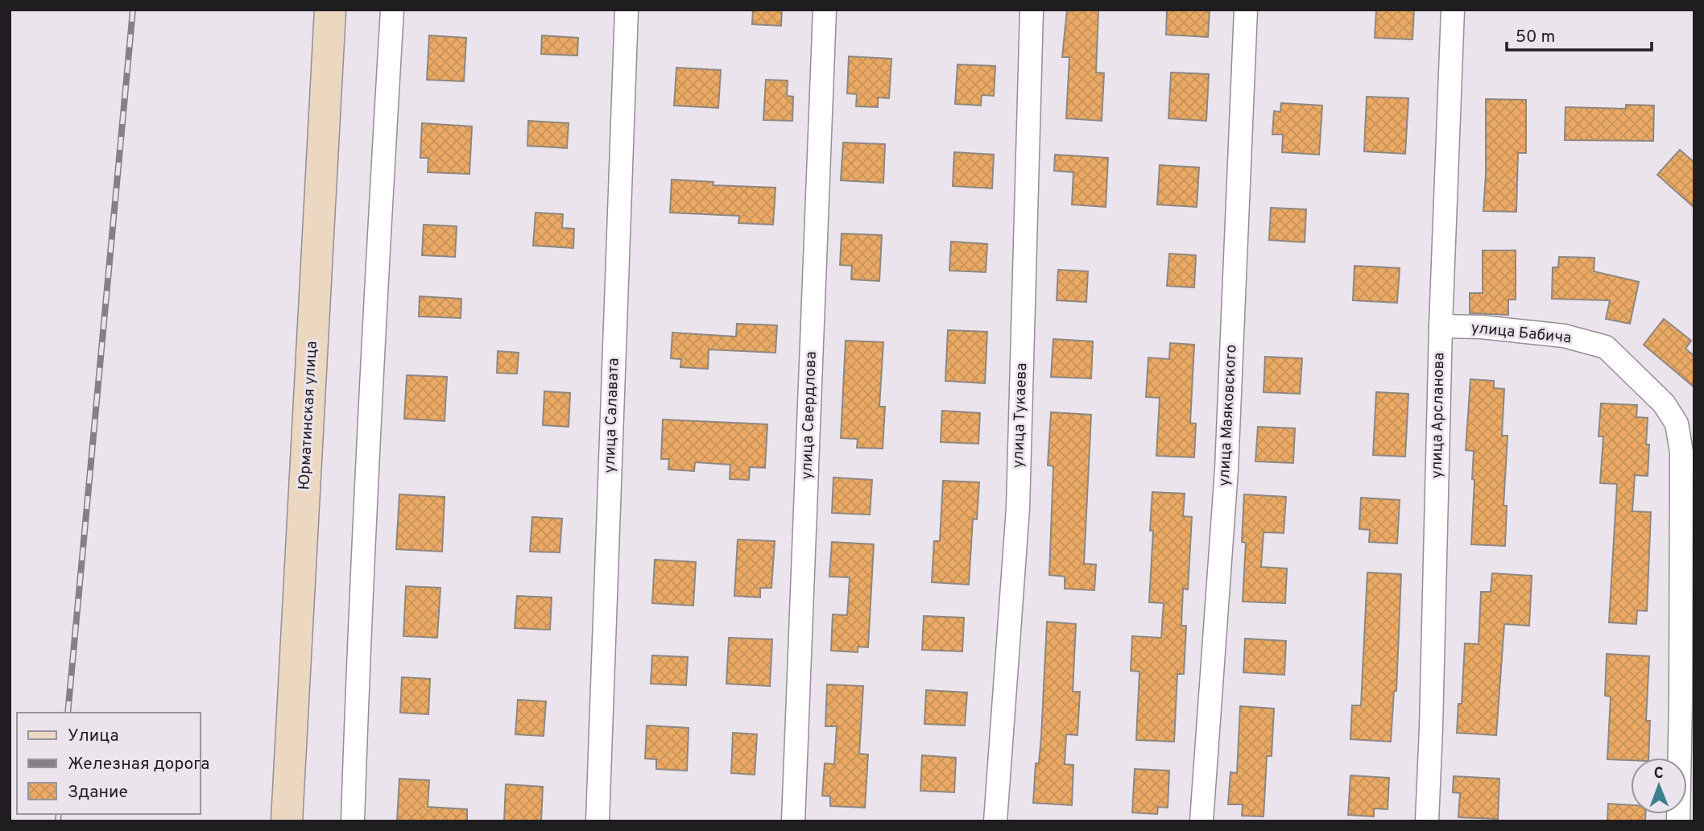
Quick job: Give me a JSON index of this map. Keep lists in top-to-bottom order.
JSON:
{
  "streets": {
    "main road": ["Юрматинская улица"],
    "street": [
      "улица Бабича",
      "улица Салавата",
      "улица Свердлова",
      "улица Тукаева",
      "улица Маяковского",
      "улица Арсланова"
    ]
  },
  "crossings": [
    ["улица Бабича", "улица Арсланова"]
  ],
  "legend": ["Улица", "Железная дорога", "Здание"],
  "scale_bar": "50 m",
  "north": "top"
}
